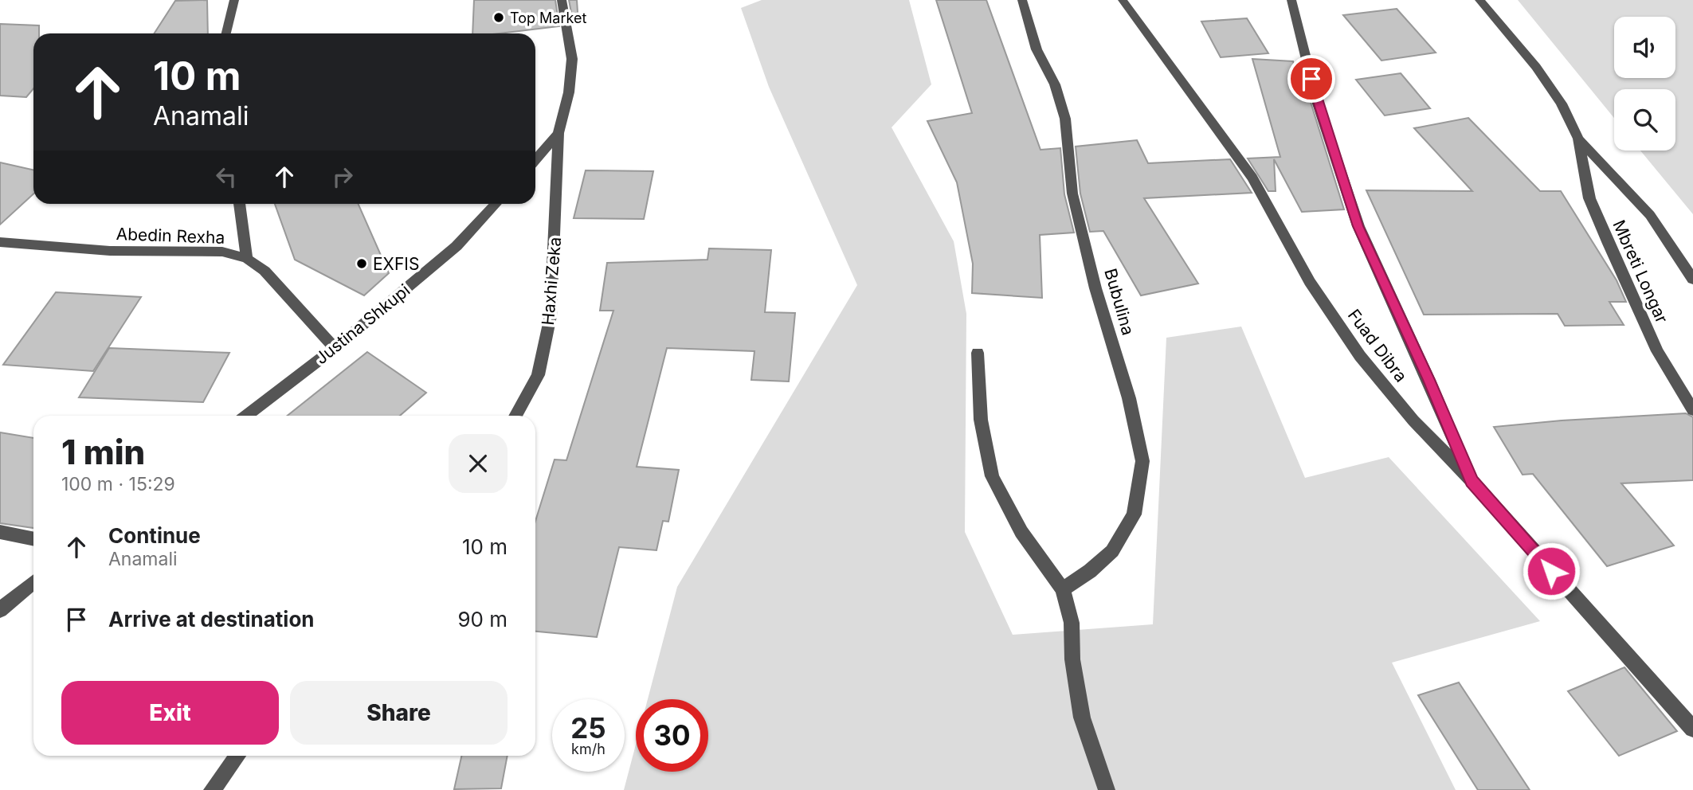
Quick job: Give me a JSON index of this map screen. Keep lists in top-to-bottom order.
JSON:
{
  "streets": {
    "street": [
      "Abedin Rexha",
      "Mbreti Longar",
      "Haxhi Zeka",
      "Bubulina",
      "Justina Shkupi",
      "Fuad Dibra"
    ]
  },
  "crossings": [
    ["Abedin Rexha", "Justina Shkupi"]
  ],
  "places": ["Top Market", "EXFIS"],
  "page": {
    "turn": ["10 m", "Anamali"],
    "heading": ["1 min", "100 m · 15:29"],
    "list": [
      {
        "name": "Continue",
        "note": "Anamali",
        "value": "10 m"
      },
      {
        "name": "Arrive at destination",
        "value": "90 m"
      }
    ],
    "buttons": ["Exit", "Share"],
    "speed": "25 km/h",
    "limit": "30"
  }
}
